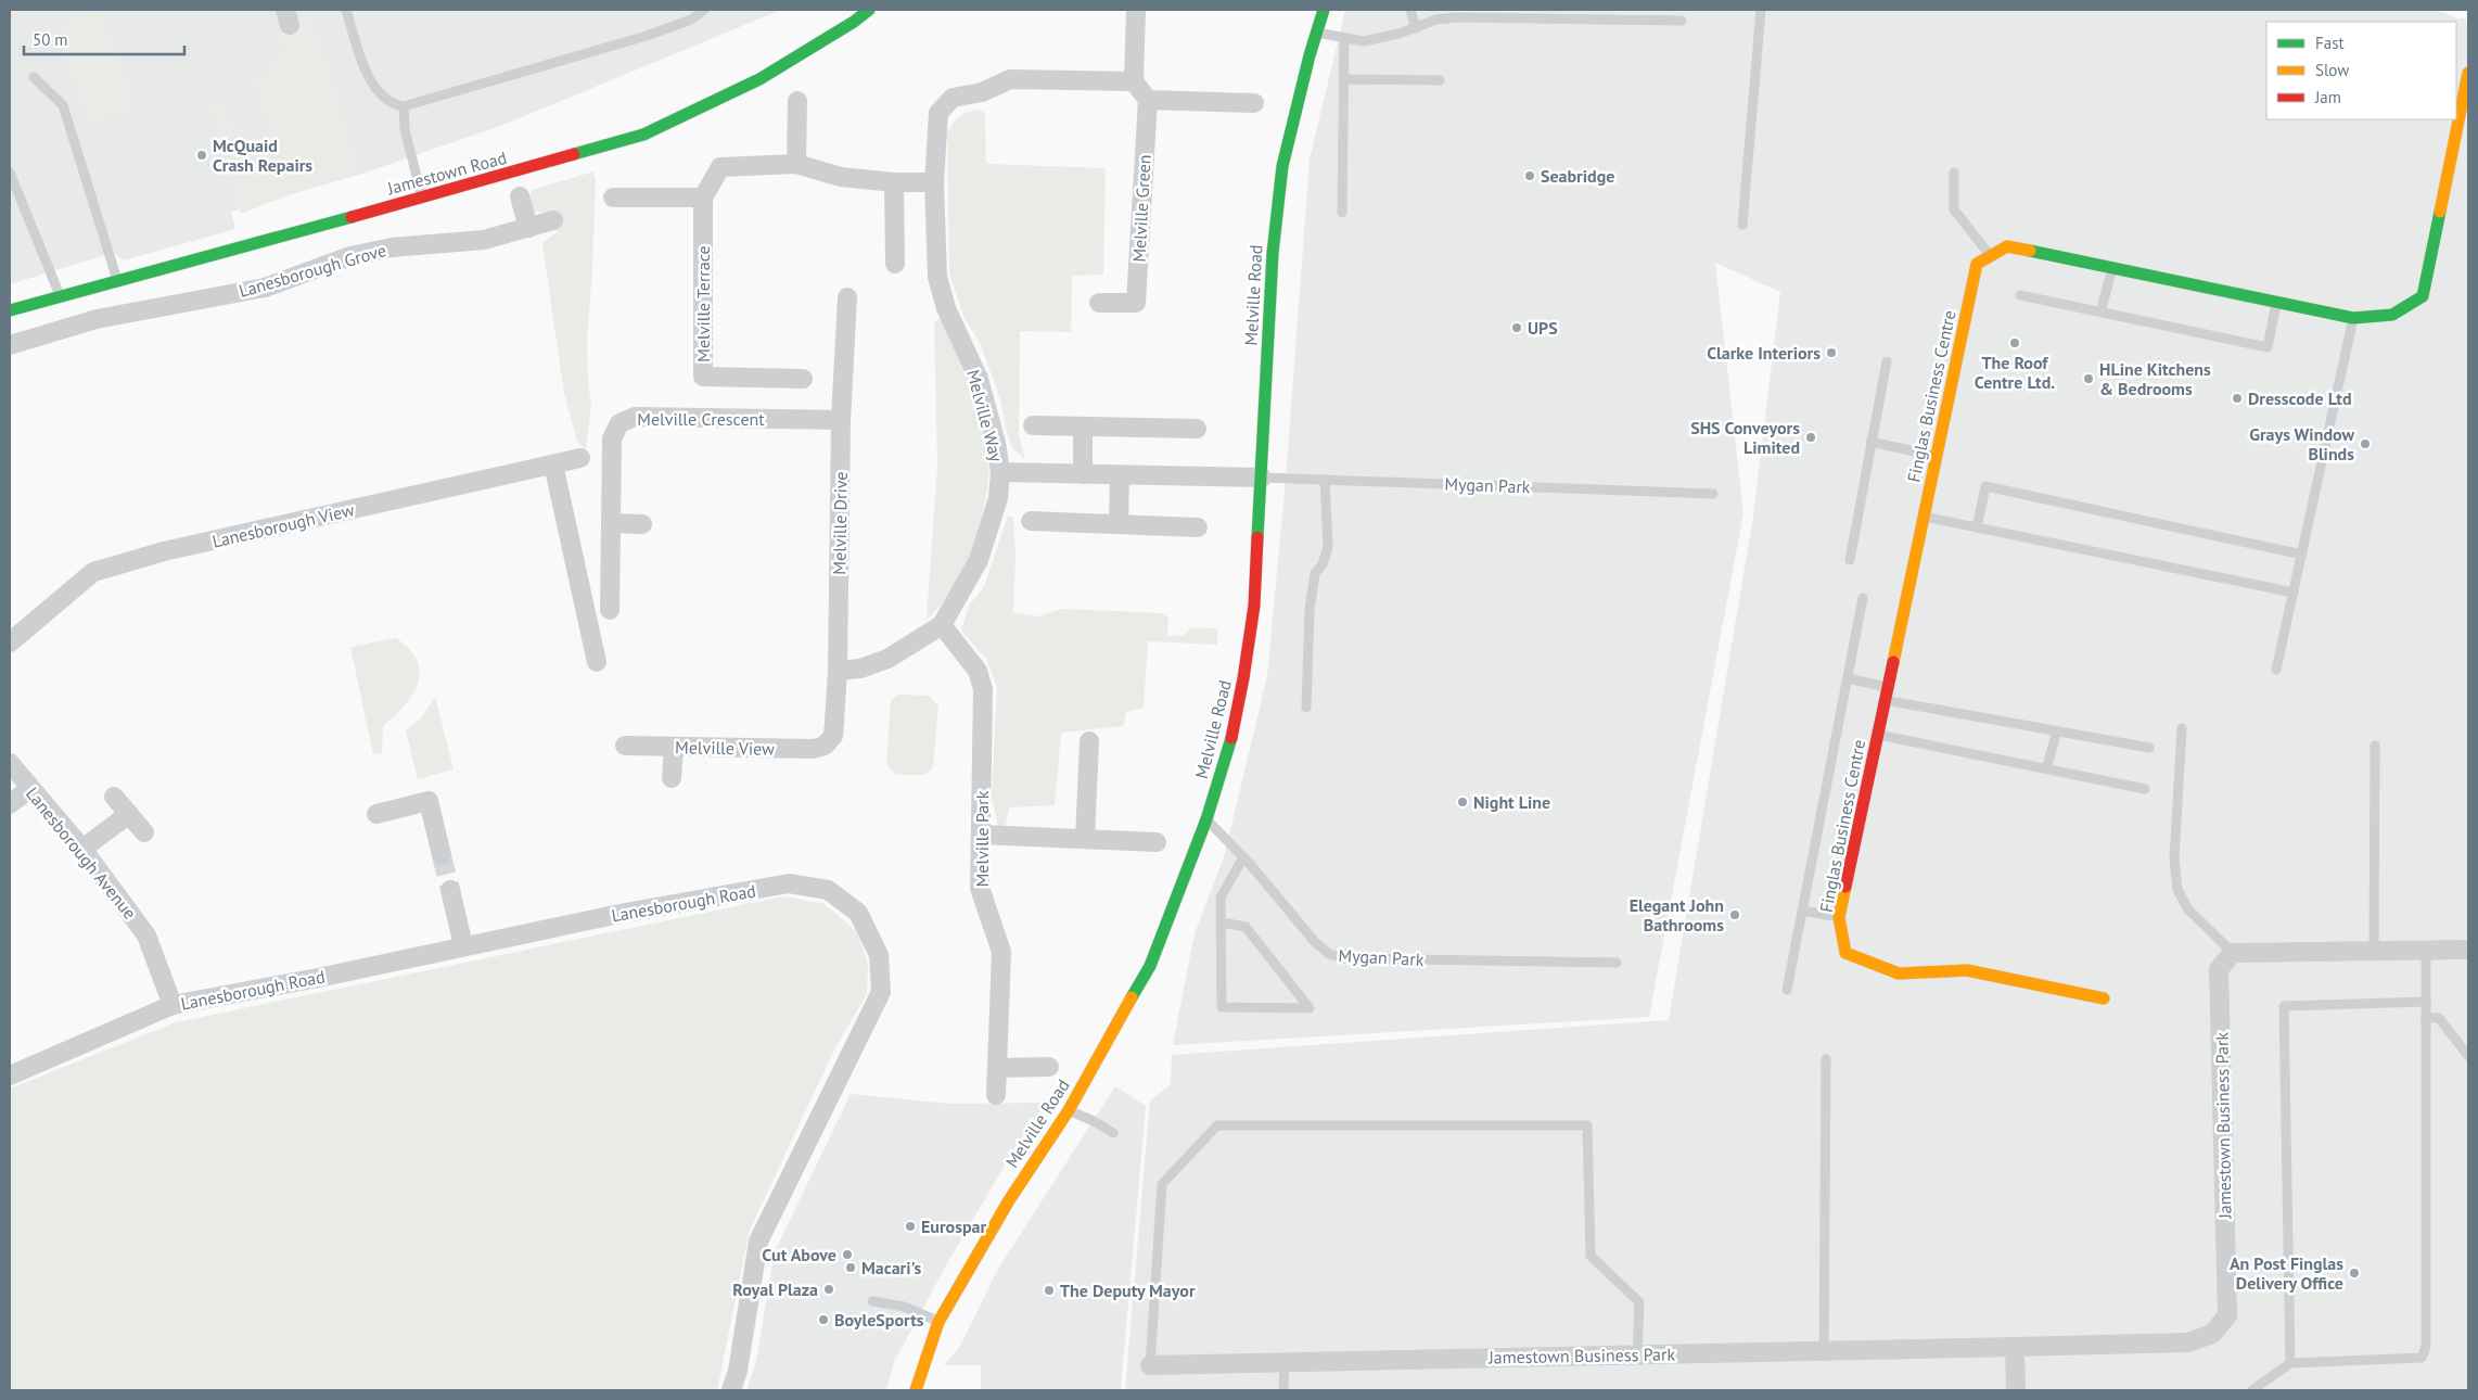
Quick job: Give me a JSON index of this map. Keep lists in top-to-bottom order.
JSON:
{
  "streets": {
    "street": [
      "Jamestown Road",
      "Melville Green",
      "Lanesborough Grove",
      "Melville Road",
      "Melville Terrace",
      "Finglas Business Centre",
      "Melville Way",
      "Melville Crescent",
      "Melville Drive",
      "Lanesborough View",
      "Melville View",
      "Melville Park",
      "Lanesborough Avenue",
      "Lanesborough Road",
      "Jamestown Business Park"
    ],
    "lane": ["Mygan Park"]
  },
  "crossings": [
    ["Melville Road", "Mygan Park"],
    ["Melville Way", "Melville Drive"],
    ["Melville Way", "Melville Park"],
    ["Melville Crescent", "Melville Drive"],
    ["Melville Drive", "Melville View"],
    ["Lanesborough Avenue", "Lanesborough Road"]
  ],
  "places": [
    "McQuaid Crash Repairs",
    "Seabridge",
    "UPS",
    "The Roof Centre Ltd.",
    "Clarke Interiors",
    "HLine Kitchens & Bedrooms",
    "Dresscode Ltd",
    "SHS Conveyors Limited",
    "Grays Window Blinds",
    "Night Line",
    "Elegant John Bathrooms",
    "Eurospar",
    "Cut Above",
    "Macari's",
    "An Post Finglas Delivery Office",
    "Royal Plaza",
    "The Deputy Mayor",
    "BoyleSports"
  ],
  "legend": ["Fast", "Slow", "Jam"],
  "scale_bar": "50 m"
}
